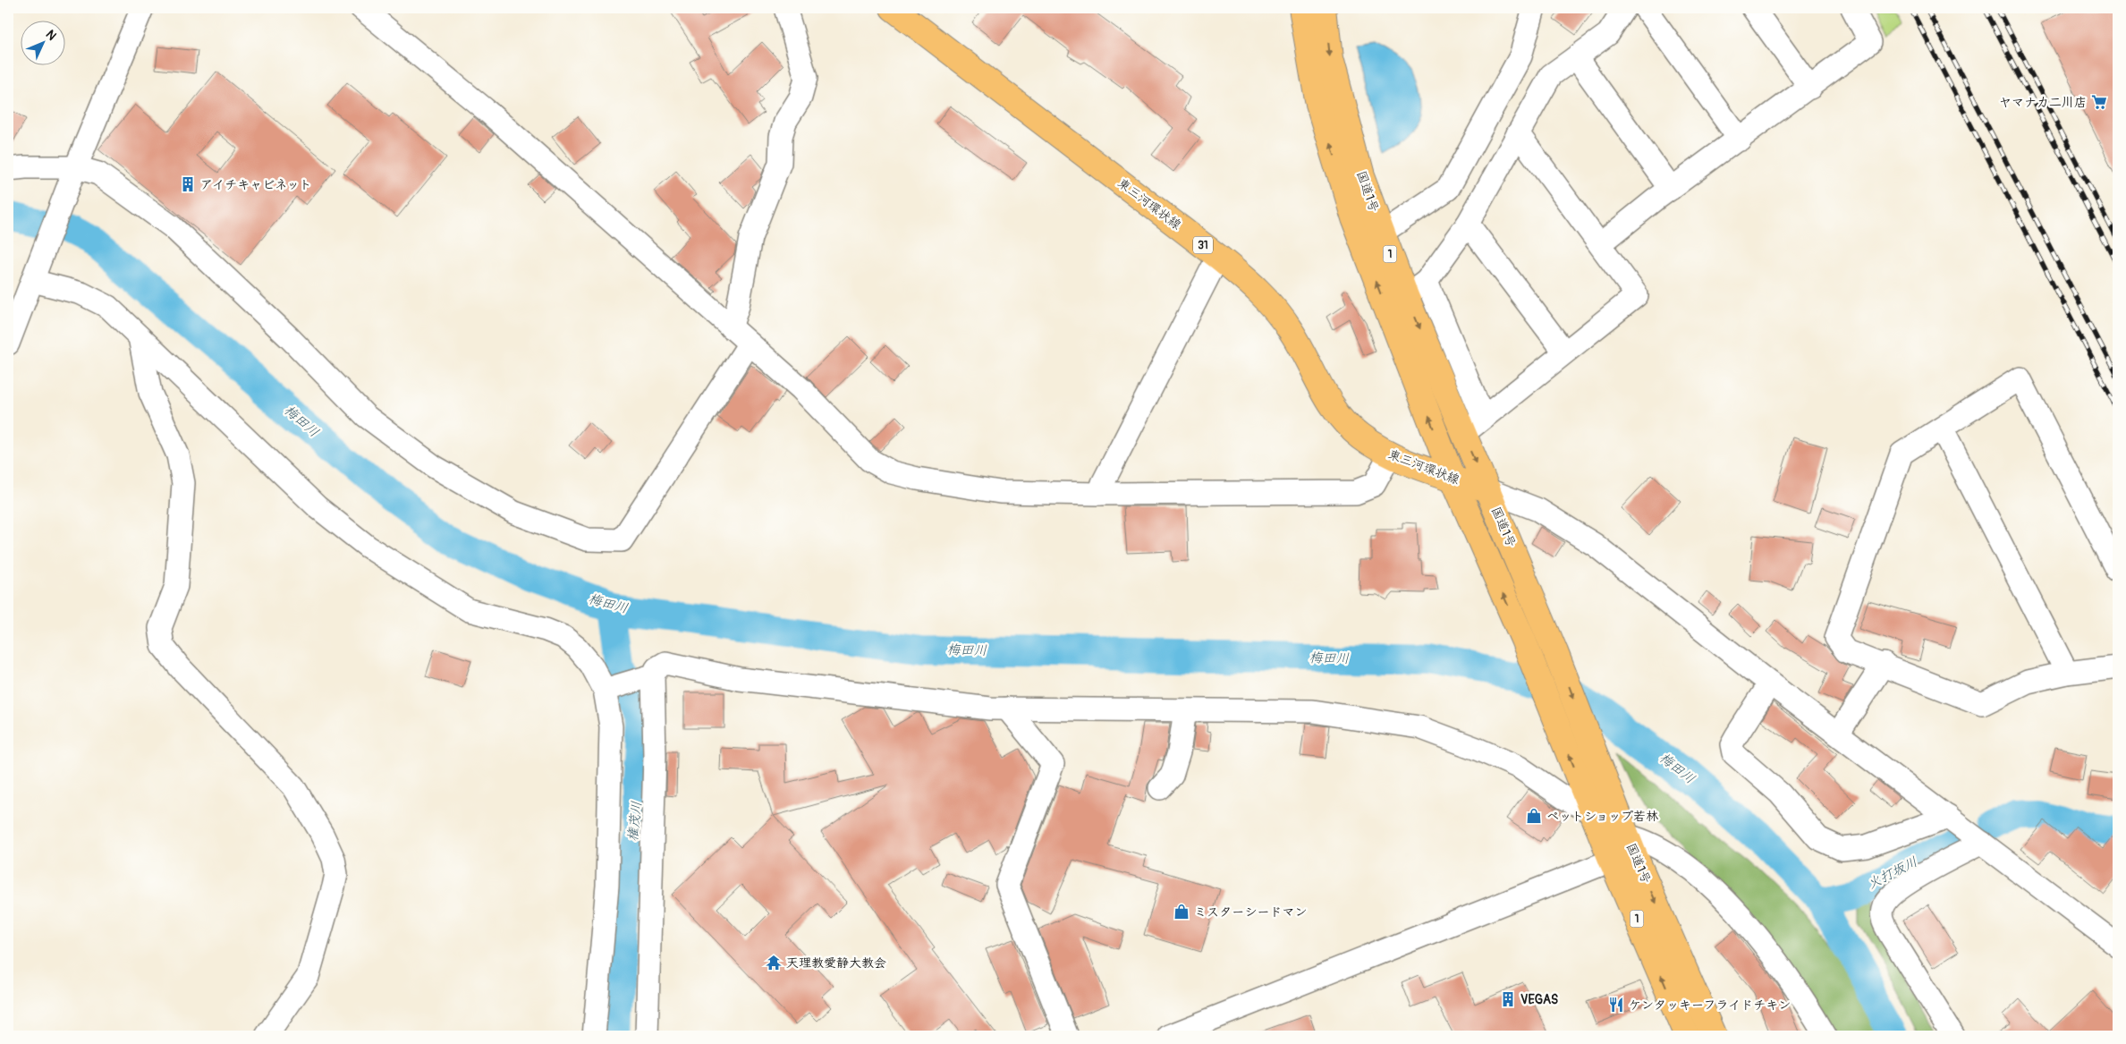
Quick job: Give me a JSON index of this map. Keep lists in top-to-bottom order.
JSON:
{
  "streets": {
    "main road": [
      "国道1号",
      "東三河環状線",
      "31",
      "1"
    ]
  },
  "crossings": [
    ["国道1号", "東三河環状線"]
  ],
  "water": ["梅田川", "権茂川", "火打坂川"],
  "places": {
    "supermarket": ["ヤマナカ二川店"],
    "building": ["アイチキャビネット", "VEGAS"],
    "shop": ["ペットショップ若林", "ミスターシードマン"],
    "temple": ["天理教愛静大教会"],
    "restaurant": ["ケンタッキーフライドチキン"]
  },
  "north": "top right"
}
